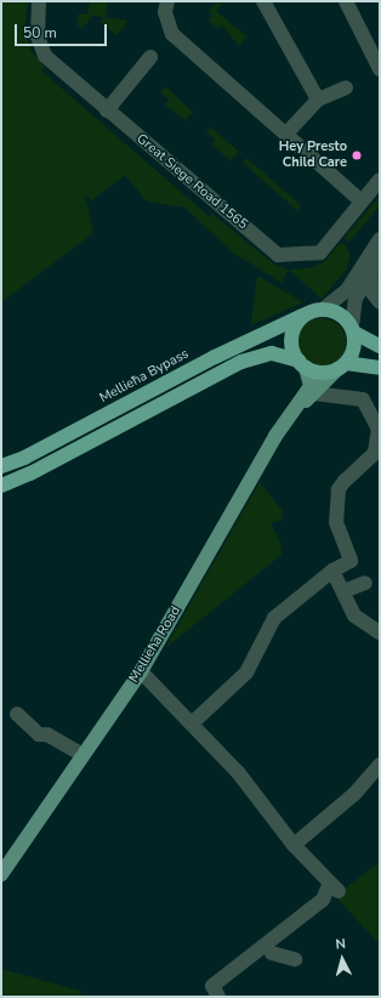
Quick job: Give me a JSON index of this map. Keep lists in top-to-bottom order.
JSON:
{
  "streets": {
    "highway": ["Mellieħa Bypass"],
    "main road": ["Mellieħa Road"],
    "street": ["Great Siege Road 1565"]
  },
  "crossings": [
    ["Mellieħa Bypass", "Mellieħa Road"]
  ],
  "places": ["Hey Presto Child Care"],
  "scale_bar": "50 m",
  "north": "top"
}
